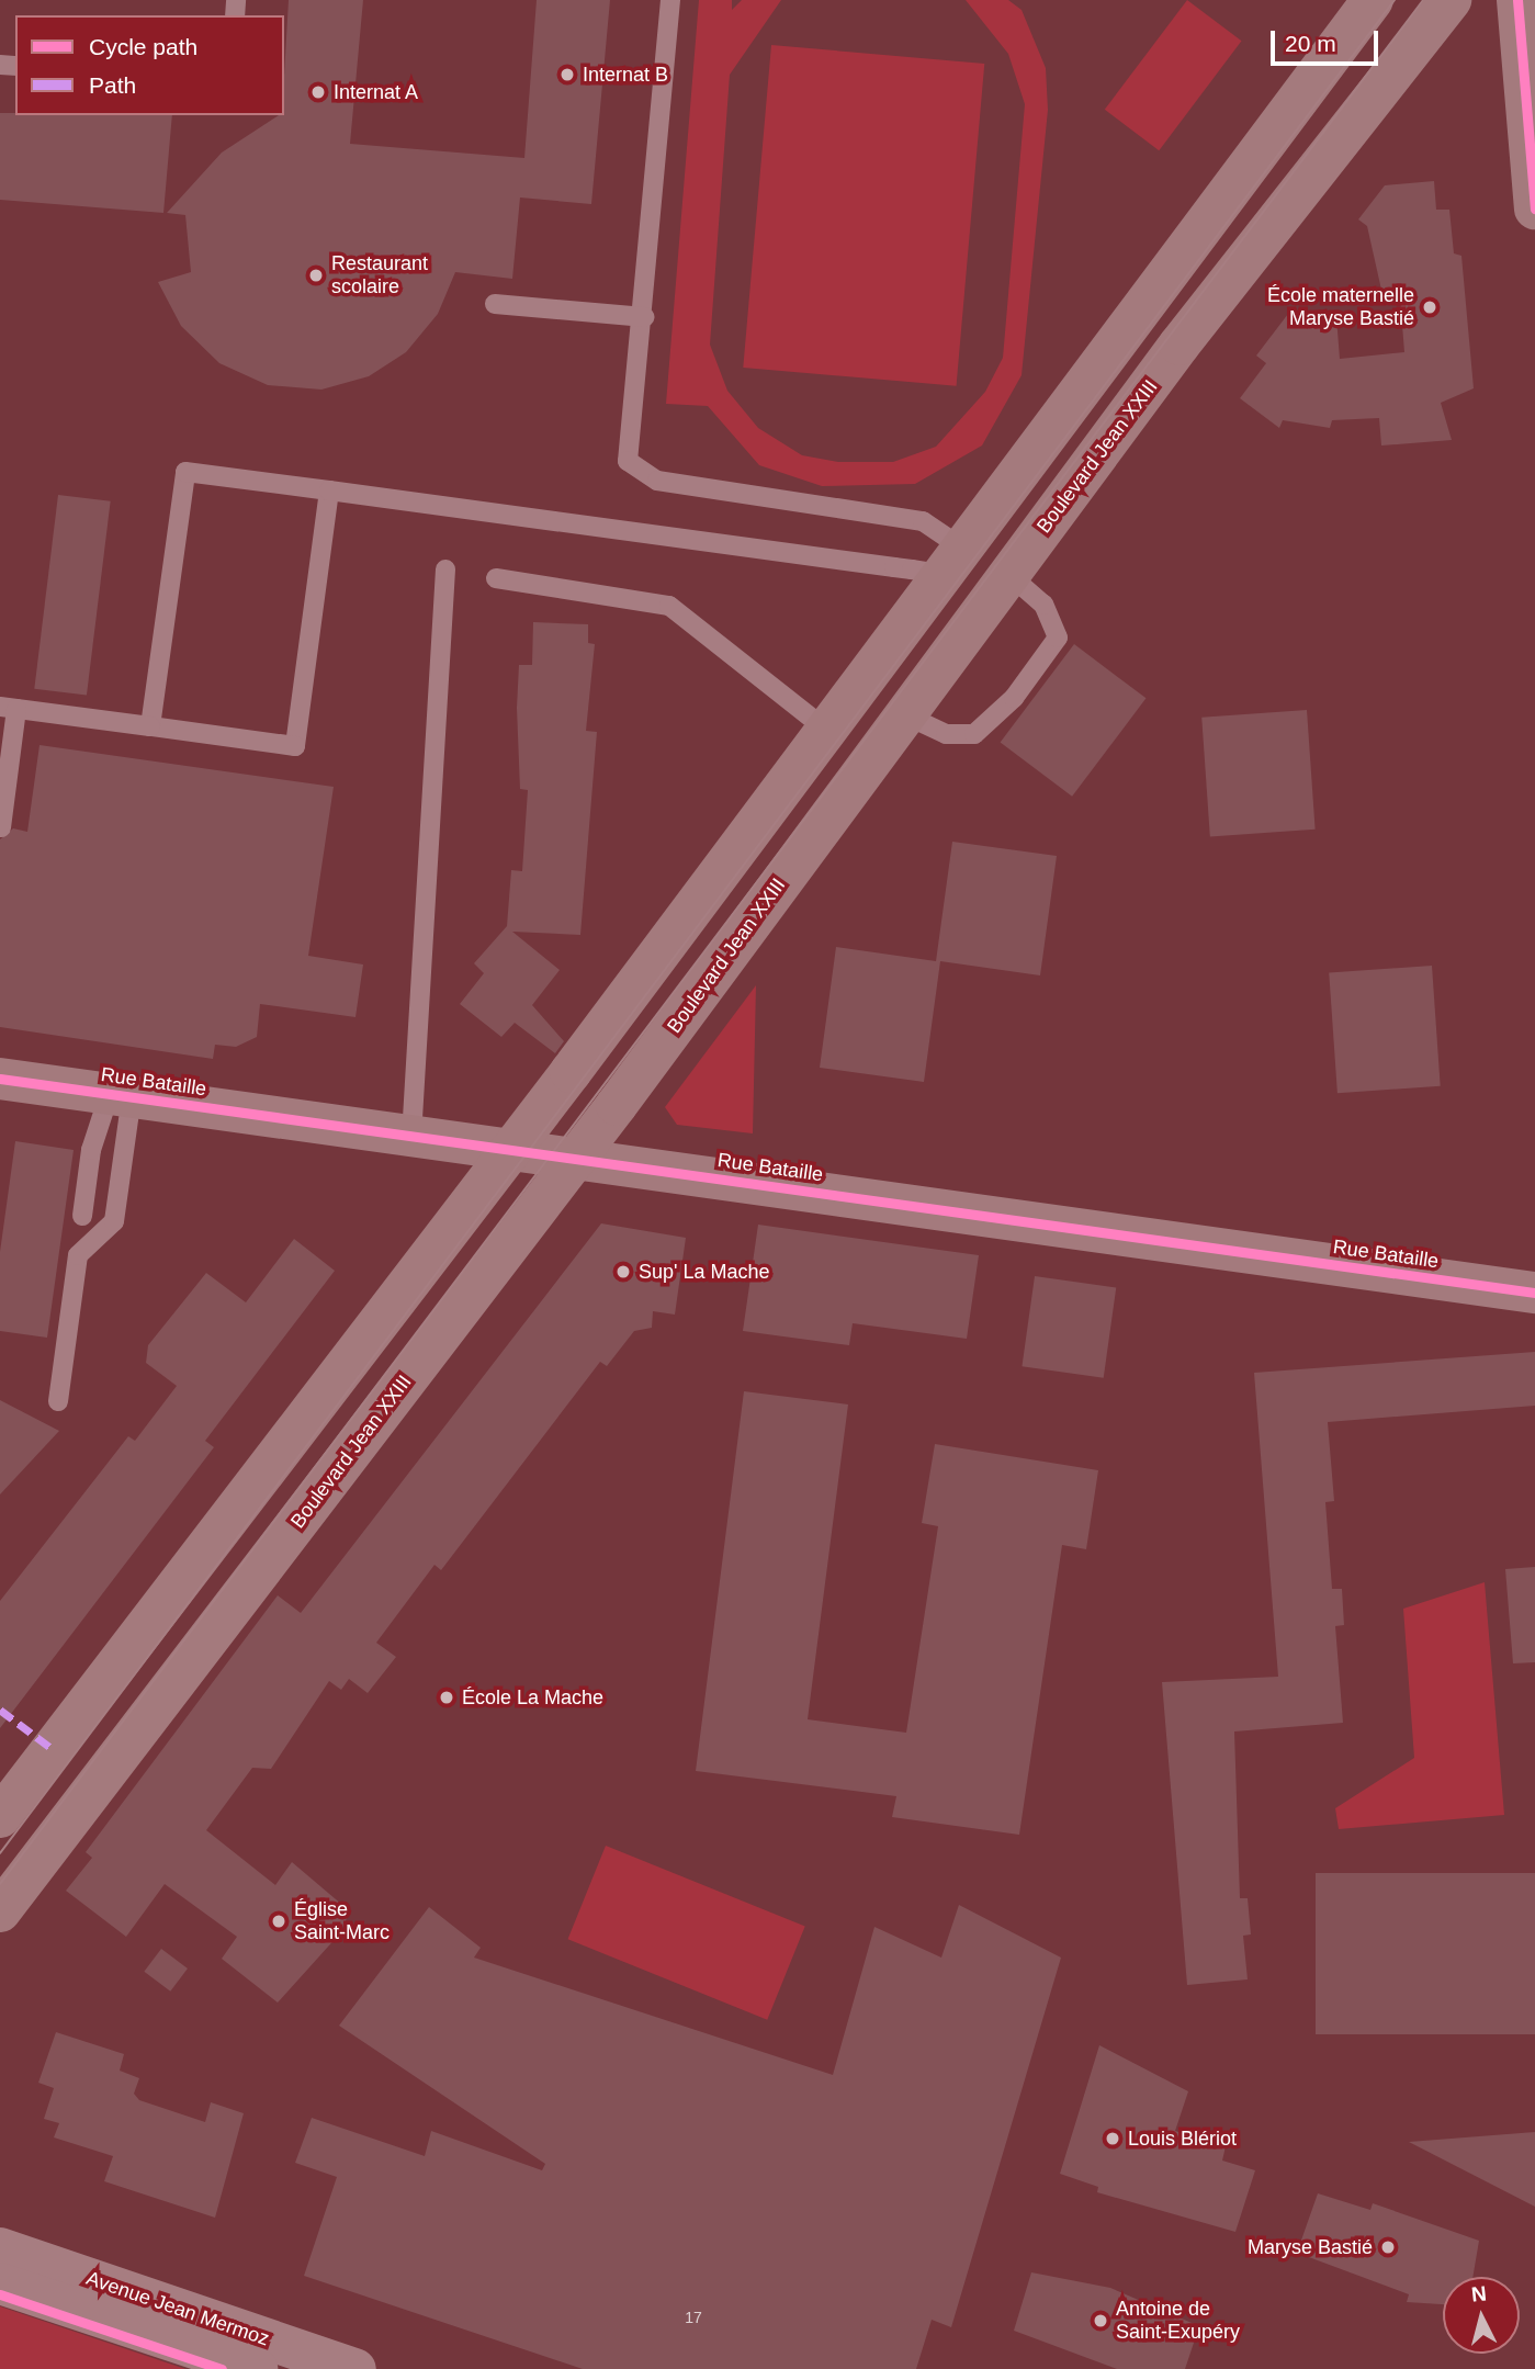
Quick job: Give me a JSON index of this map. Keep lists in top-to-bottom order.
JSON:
{
  "streets": {
    "main road": ["Boulevard Jean XXIII", "Rue Bataille", "Avenue Jean Mermoz"]
  },
  "crossings": [
    ["Boulevard Jean XXIII", "Rue Bataille"]
  ],
  "places": [
    "Internat B",
    "Internat A",
    "Restaurant scolaire",
    "École maternelle Maryse Bastié",
    "Sup' La Mache",
    "École La Mache",
    "Église Saint-Marc",
    "Louis Blériot",
    "Maryse Bastié",
    "Antoine de Saint-Exupéry"
  ],
  "house_numbers": ["17"],
  "legend": ["Cycle path", "Path"],
  "scale_bar": "20 m",
  "north": "top"
}
